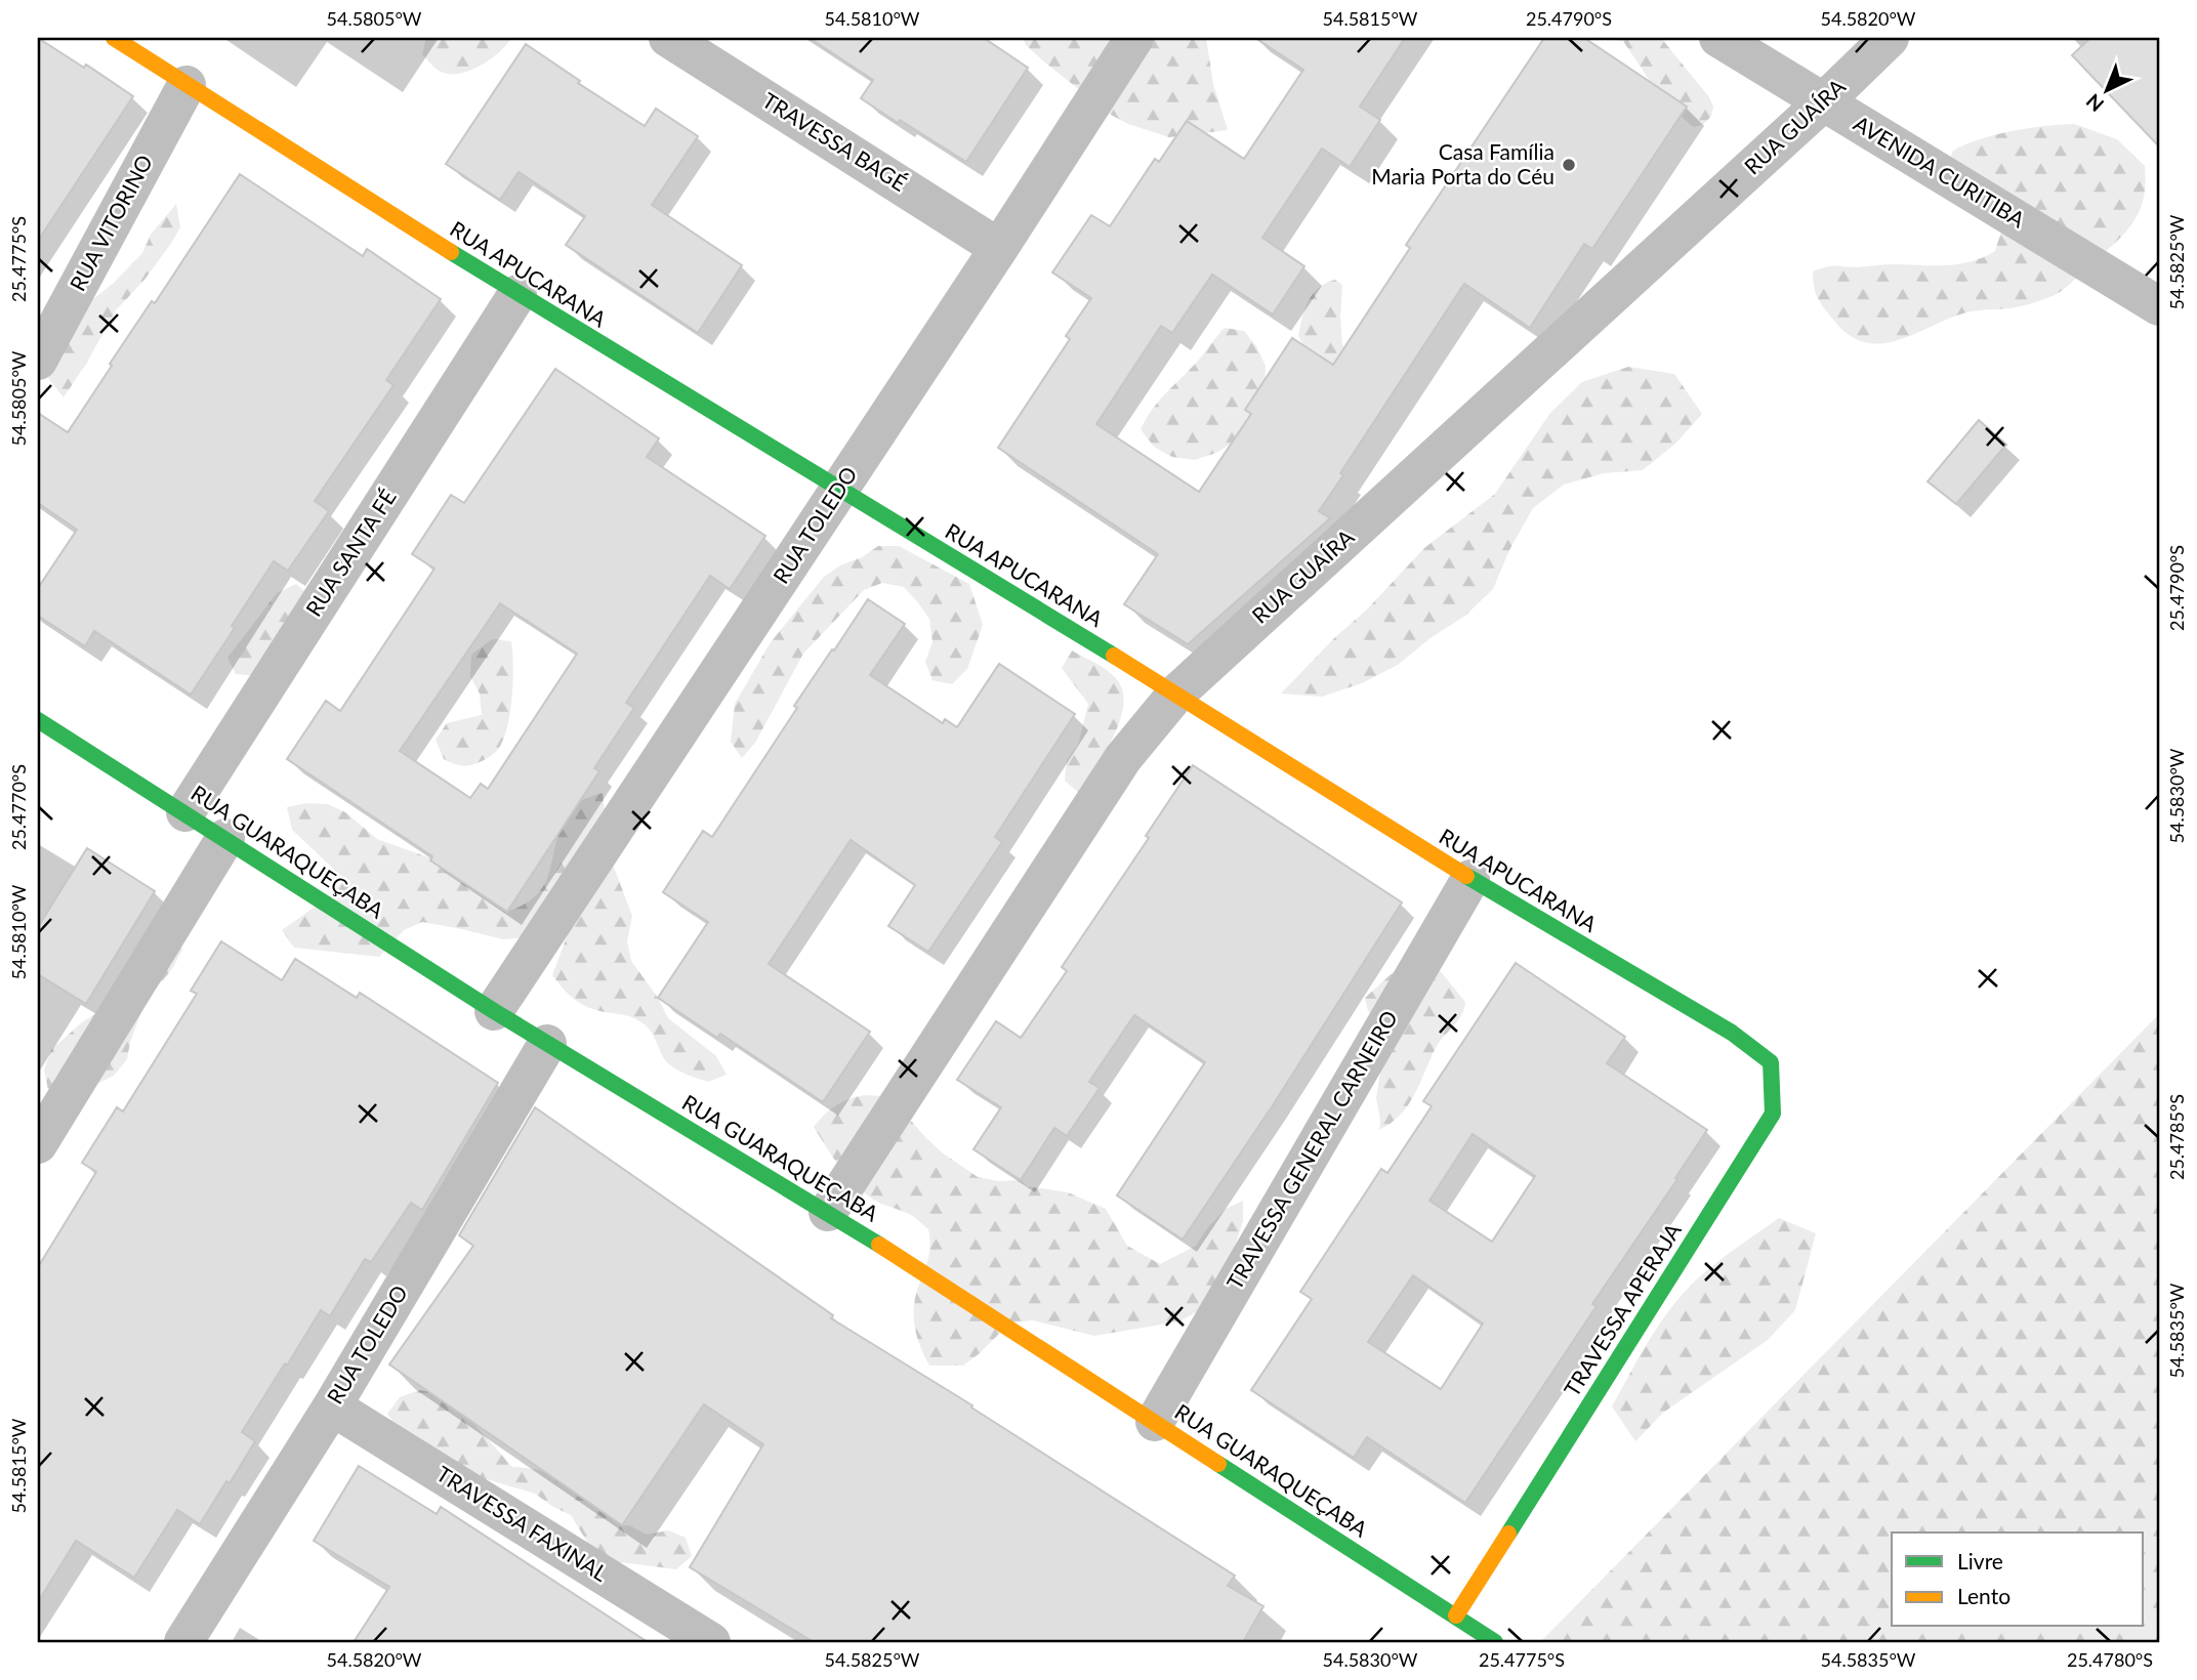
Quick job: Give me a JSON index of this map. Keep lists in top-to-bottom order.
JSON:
{
  "streets": {
    "street": [
      "RUA GUAÍRA",
      "TRAVESSA BAGÉ",
      "AVENIDA CURITIBA",
      "RUA VITORINO",
      "RUA APUCARANA",
      "RUA TOLEDO",
      "RUA SANTA FÉ",
      "RUA GUARAQUEÇABA",
      "TRAVESSA GENERAL CARNEIRO",
      "TRAVESSA APERAJA",
      "TRAVESSA FAXINAL"
    ]
  },
  "crossings": [
    ["RUA GUAÍRA", "AVENIDA CURITIBA"],
    ["RUA GUAÍRA", "RUA APUCARANA"],
    ["RUA GUAÍRA", "RUA GUARAQUEÇABA"],
    ["TRAVESSA BAGÉ", "RUA TOLEDO"],
    ["RUA VITORINO", "RUA APUCARANA"],
    ["RUA APUCARANA", "RUA TOLEDO"],
    ["RUA APUCARANA", "RUA SANTA FÉ"],
    ["RUA APUCARANA", "TRAVESSA GENERAL CARNEIRO"],
    ["RUA APUCARANA", "TRAVESSA APERAJA"],
    ["RUA TOLEDO", "RUA GUARAQUEÇABA"],
    ["RUA TOLEDO", "TRAVESSA FAXINAL"],
    ["RUA SANTA FÉ", "RUA GUARAQUEÇABA"],
    ["RUA GUARAQUEÇABA", "TRAVESSA GENERAL CARNEIRO"],
    ["RUA GUARAQUEÇABA", "TRAVESSA APERAJA"]
  ],
  "places": ["Casa Família Maria Porta do Céu"],
  "legend": ["Livre", "Lento"],
  "north": "bottom left",
  "coordinates": [
    "54.5805°W",
    "54.5810°W",
    "54.5815°W",
    "25.4790°S",
    "54.5820°W",
    "25.4775°S",
    "54.5825°W",
    "54.5830°W",
    "25.4770°S",
    "25.4785°S",
    "54.5835°W",
    "25.4780°S"
  ]
}
